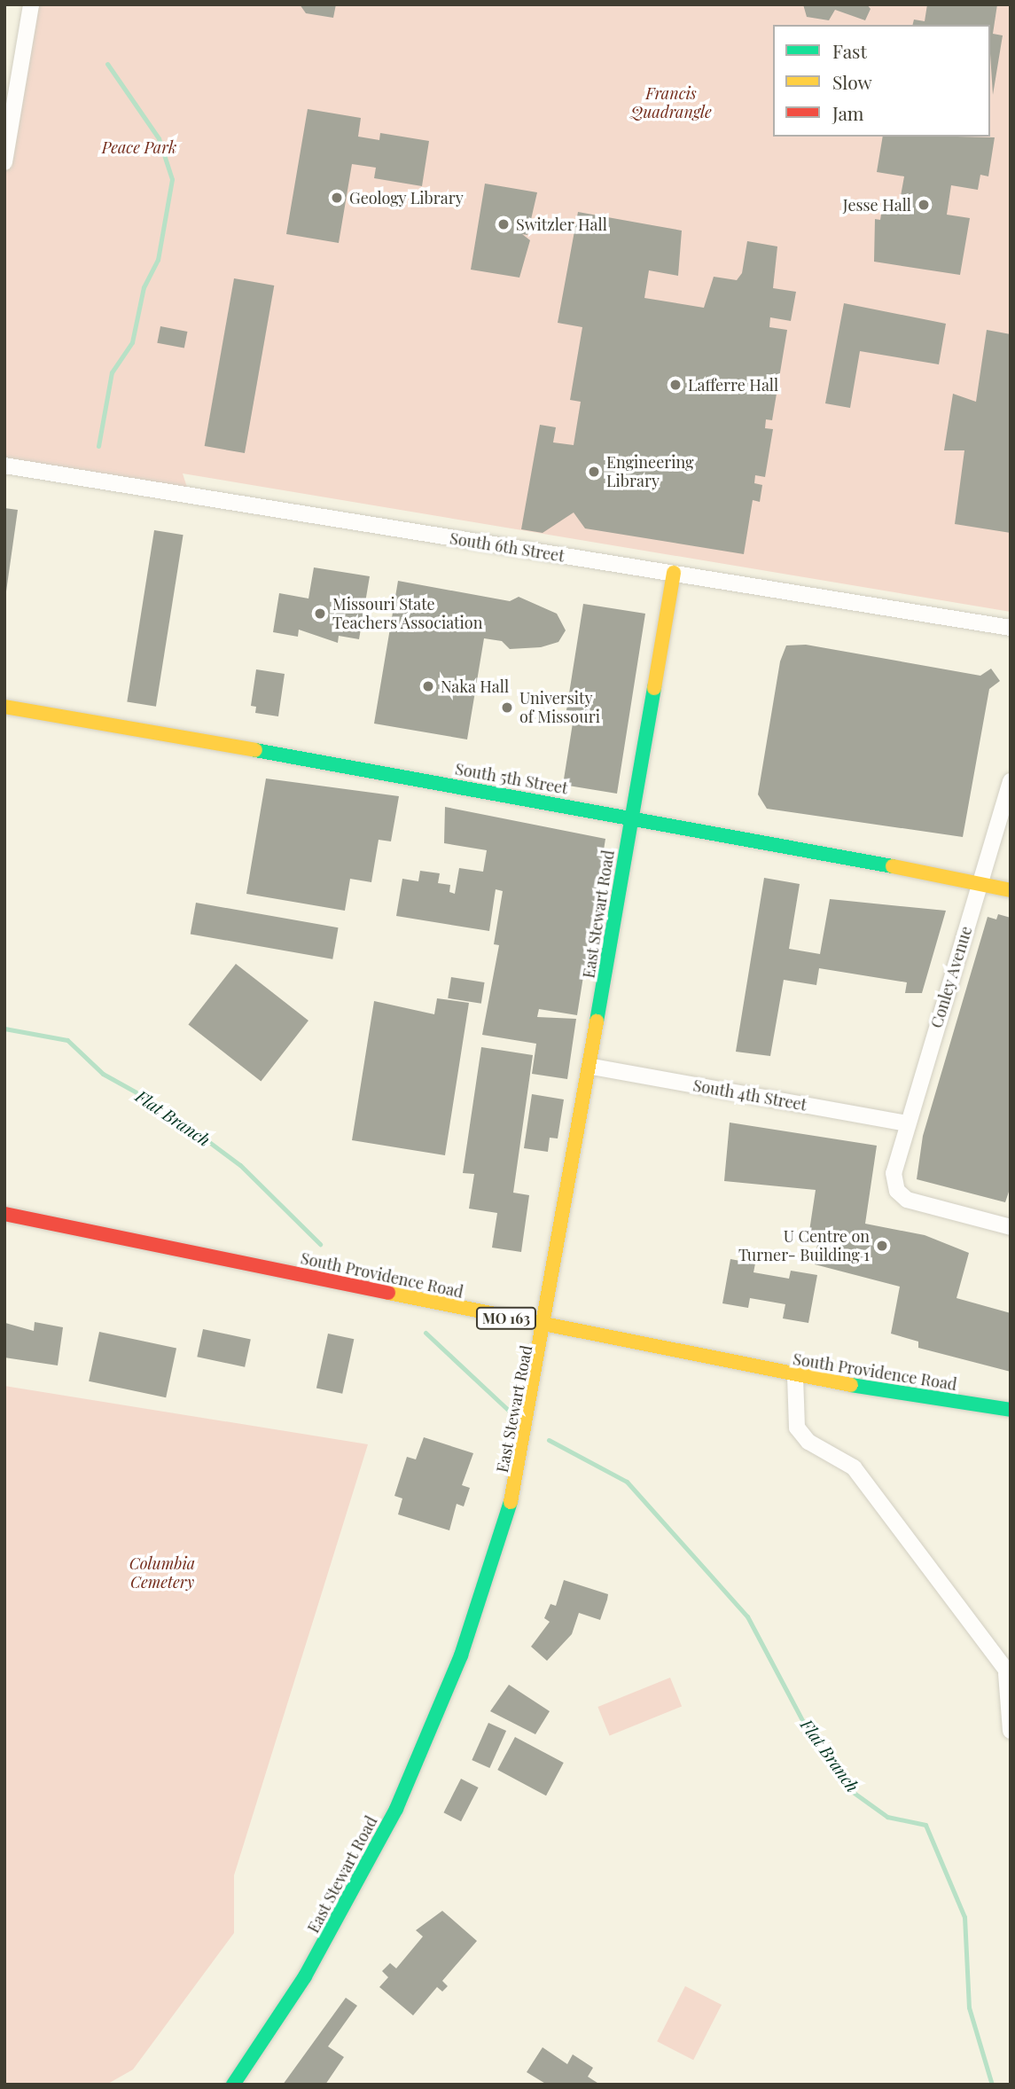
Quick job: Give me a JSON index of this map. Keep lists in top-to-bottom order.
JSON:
{
  "streets": {
    "street": [
      "South 6th Street",
      "South 5th Street",
      "East Stewart Road",
      "Conley Avenue",
      "South 4th Street",
      "South Providence Road",
      "MO 163"
    ]
  },
  "crossings": [
    ["South 6th Street", "East Stewart Road"],
    ["South 5th Street", "East Stewart Road"],
    ["South 5th Street", "Conley Avenue"],
    ["East Stewart Road", "South 4th Street"],
    ["East Stewart Road", "South Providence Road"],
    ["Conley Avenue", "South 4th Street"]
  ],
  "water": ["Flat Branch"],
  "parks": ["Francis Quadrangle", "Peace Park", "Columbia Cemetery"],
  "places": [
    "Geology Library",
    "Jesse Hall",
    "Switzler Hall",
    "Lafferre Hall",
    "Engineering Library",
    "Missouri State Teachers Association",
    "Naka Hall",
    "University of Missouri",
    "U Centre on Turner- Building 1"
  ],
  "legend": ["Fast", "Slow", "Jam"]
}
